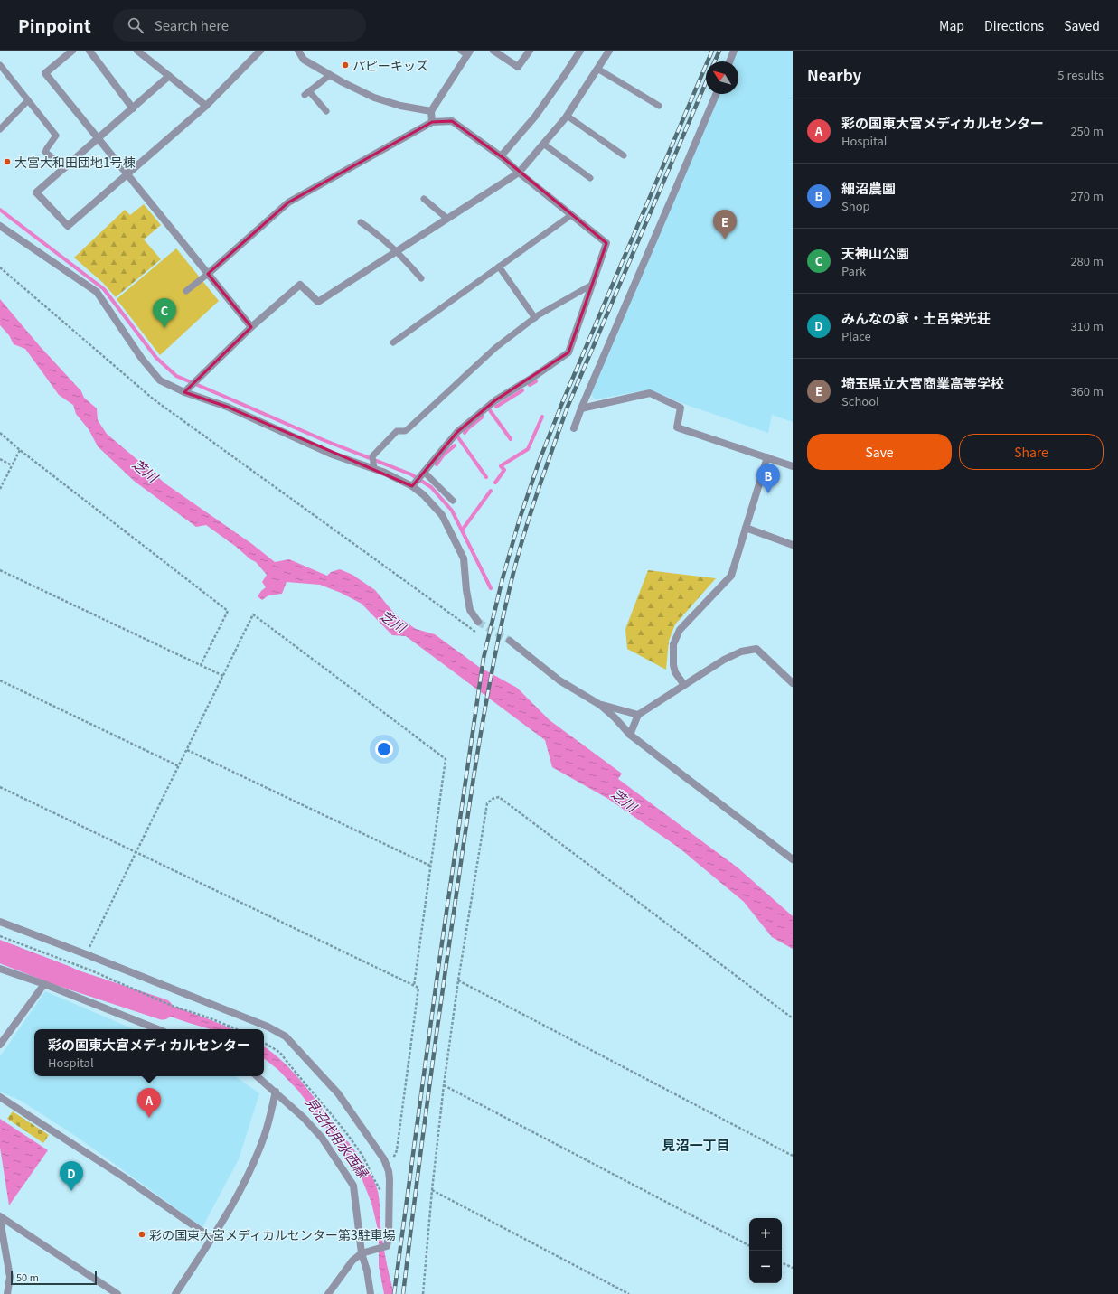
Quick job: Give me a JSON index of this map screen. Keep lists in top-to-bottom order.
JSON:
{
  "districts": ["見沼一丁目"],
  "water": ["芝川", "見沼代用水西縁"],
  "places": ["パピーキッズ", "大宮大和田団地1号棟", "彩の国東大宮メディカルセンター第3駐車場"],
  "scale_bar": "50 m",
  "north": "top left",
  "page": {
    "header": "Pinpoint",
    "search": "Search here",
    "nav": ["Map", "Directions", "Saved"],
    "heading": ["Nearby", "5 results"],
    "list": [
      {
        "mark": "A",
        "name": "彩の国東大宮メディカルセンター",
        "note": "Hospital",
        "value": "250 m"
      },
      {
        "mark": "B",
        "name": "細沼農園",
        "note": "Shop",
        "value": "270 m"
      },
      {
        "mark": "C",
        "name": "天神山公園",
        "note": "Park",
        "value": "280 m"
      },
      {
        "mark": "D",
        "name": "みんなの家・土呂栄光荘",
        "note": "Place",
        "value": "310 m"
      },
      {
        "mark": "E",
        "name": "埼玉県立大宮商業高等学校",
        "note": "School",
        "value": "360 m"
      }
    ],
    "pins": [
      "E",
      "C",
      "B",
      "A",
      "D"
    ],
    "buttons": ["Save", "Share"],
    "popup": ["彩の国東大宮メディカルセンター", "Hospital"],
    "map_buttons": ["+", "−"],
    "scale": "50 m"
  }
}
